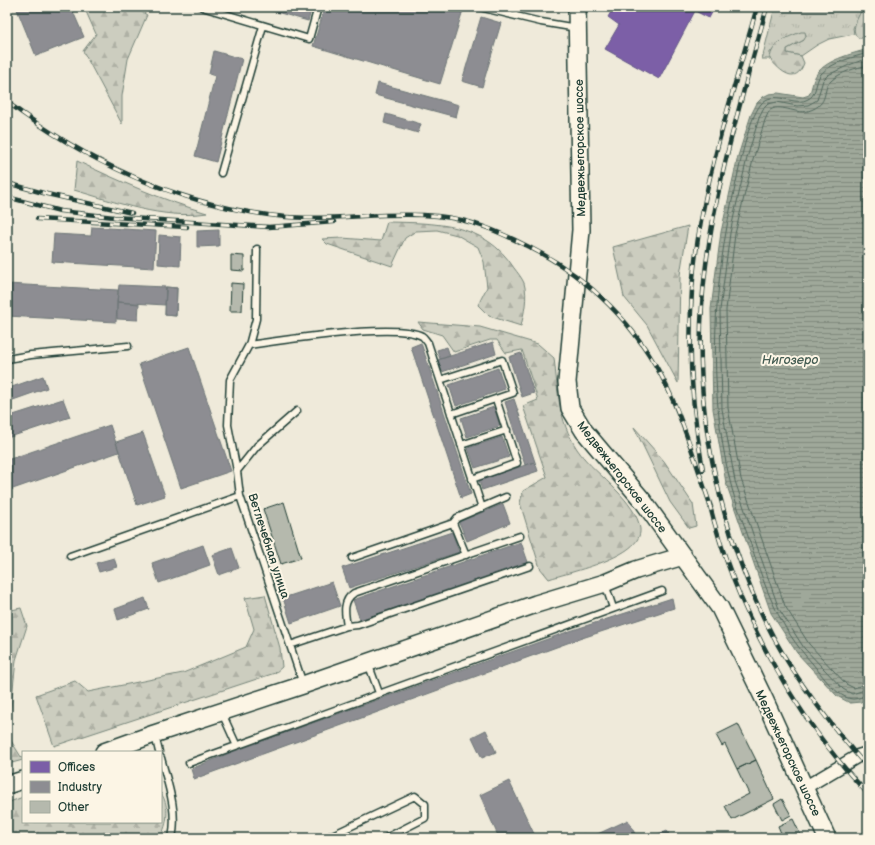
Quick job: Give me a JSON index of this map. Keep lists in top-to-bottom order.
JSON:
{
  "streets": {
    "street": ["Медвежьегорское шоссе"],
    "lane": ["Ветлечебная улица"]
  },
  "water": ["Нигозеро"],
  "legend": ["Offices", "Industry", "Other"]
}
